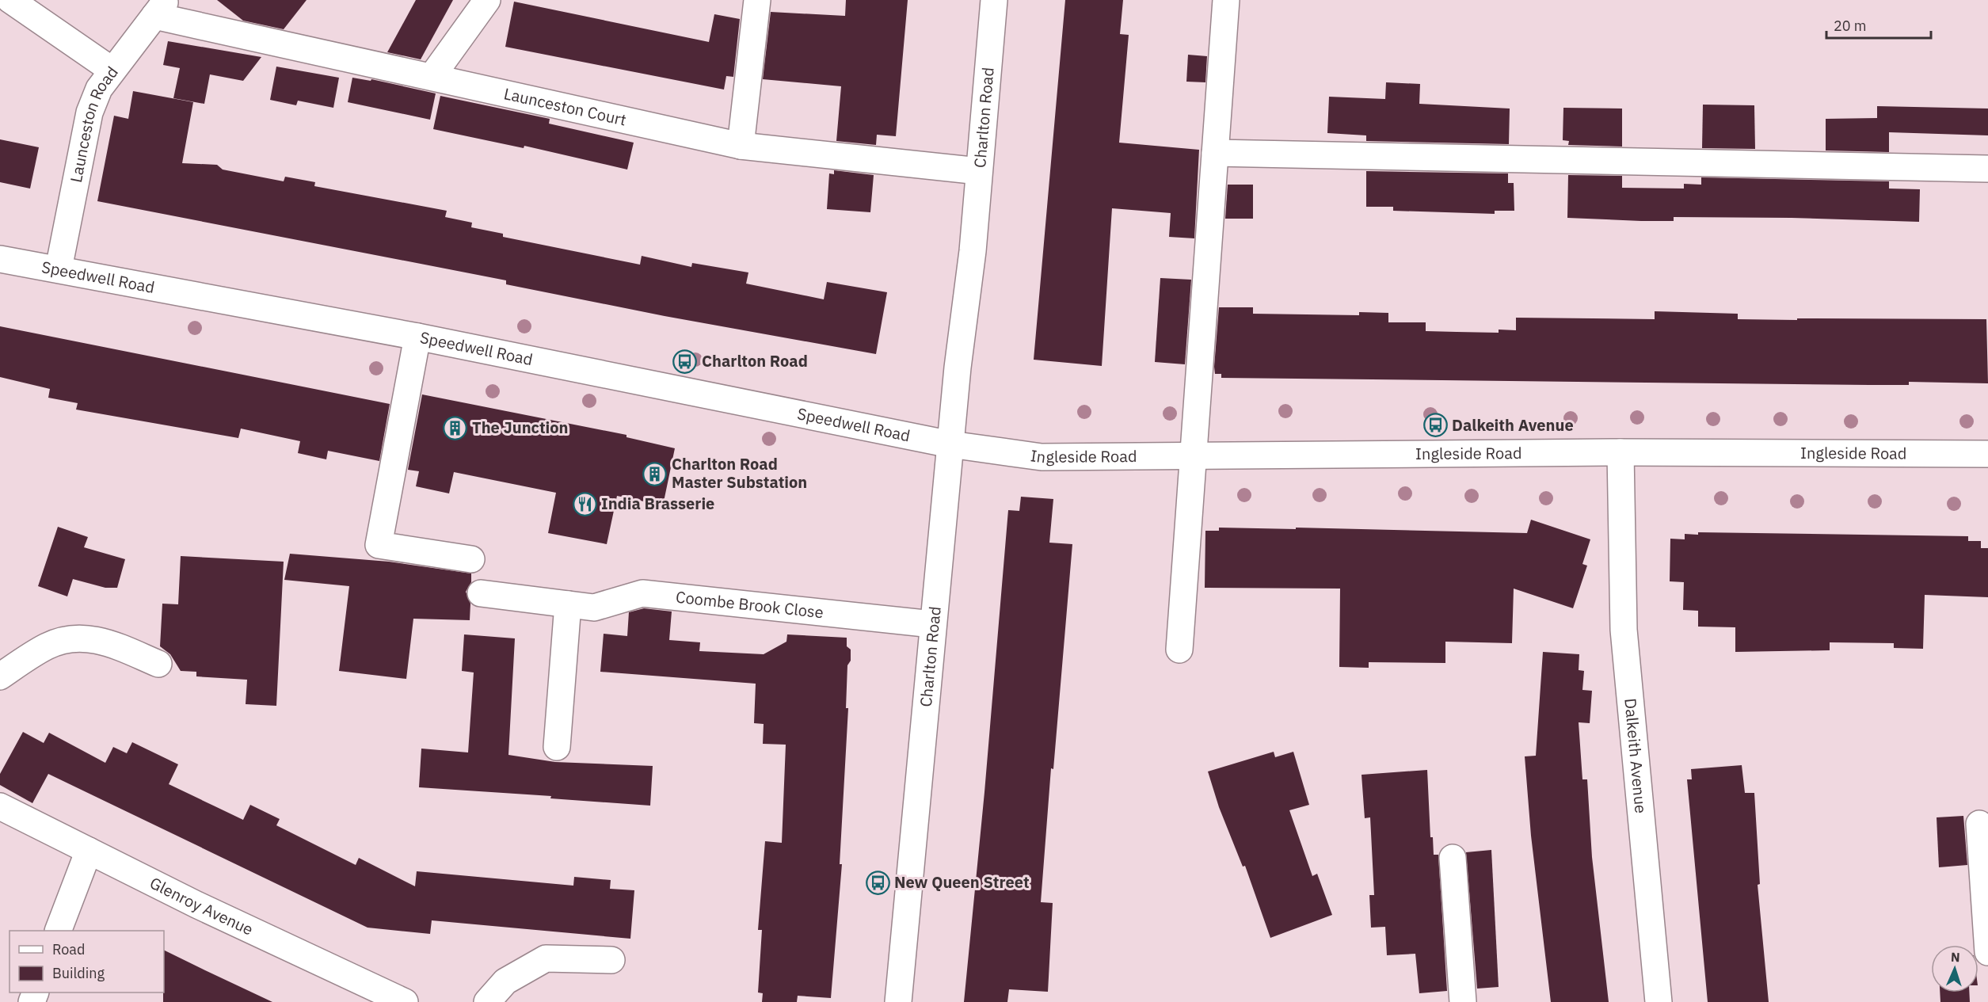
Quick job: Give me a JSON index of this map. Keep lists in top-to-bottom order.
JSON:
{
  "streets": {
    "street": [
      "Launceston Court",
      "Charlton Road",
      "Launceston Road",
      "Speedwell Road",
      "Ingleside Road",
      "Coombe Brook Close",
      "Dalkeith Avenue",
      "Glenroy Avenue"
    ]
  },
  "crossings": [
    ["Launceston Court", "Charlton Road"],
    ["Launceston Court", "Launceston Road"],
    ["Charlton Road", "Speedwell Road"],
    ["Charlton Road", "Ingleside Road"],
    ["Charlton Road", "Coombe Brook Close"],
    ["Launceston Road", "Speedwell Road"],
    ["Speedwell Road", "Ingleside Road"],
    ["Ingleside Road", "Dalkeith Avenue"]
  ],
  "places": {
    "bus stop": ["Charlton Road", "Dalkeith Avenue", "New Queen Street"],
    "building": ["The Junction", "Charlton Road Master Substation"],
    "restaurant": ["India Brasserie"]
  },
  "legend": ["Road", "Building"],
  "scale_bar": "20 m",
  "north": "top"
}
